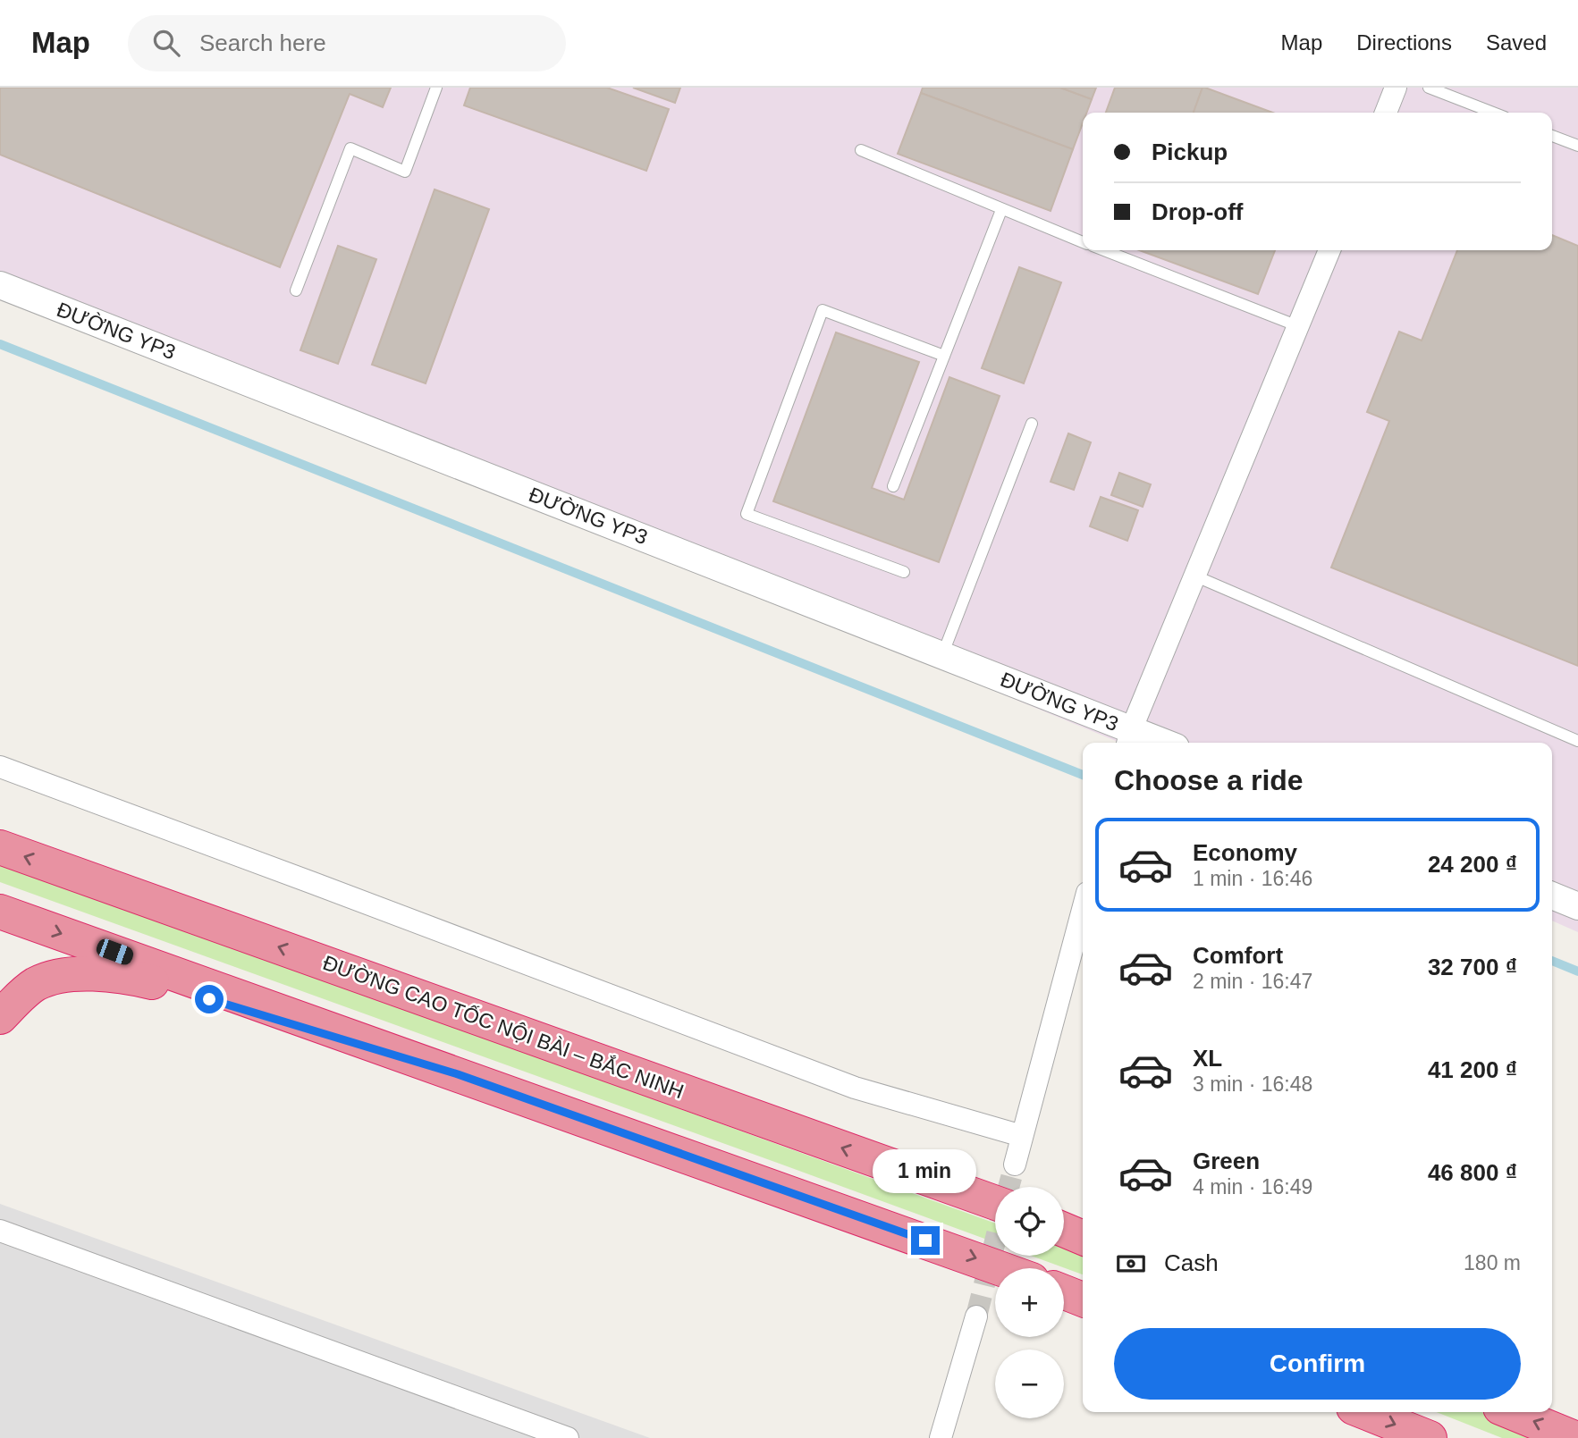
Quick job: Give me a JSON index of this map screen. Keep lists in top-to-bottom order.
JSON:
{
  "streets": {
    "highway": ["ĐƯỜNG CAO TỐC NỘI BÀI – BẮC NINH"],
    "street": ["ĐƯỜNG YP3"]
  },
  "page": {
    "header": "Map",
    "search": "Search here",
    "nav": ["Map", "Directions", "Saved"],
    "banner": ["Pickup", "Drop-off"],
    "heading": "Choose a ride",
    "list": [
      {
        "name": "Economy",
        "note": "1 min · 16:46",
        "value": "24 200 ₫"
      },
      {
        "name": "Comfort",
        "note": "2 min · 16:47",
        "value": "32 700 ₫"
      },
      {
        "name": "XL",
        "note": "3 min · 16:48",
        "value": "41 200 ₫"
      },
      {
        "name": "Green",
        "note": "4 min · 16:49",
        "value": "46 800 ₫"
      }
    ],
    "bubble": "1 min",
    "map_buttons": ["+", "−"],
    "pay": ["Cash", "180 m"],
    "buttons": "Confirm"
  }
}
